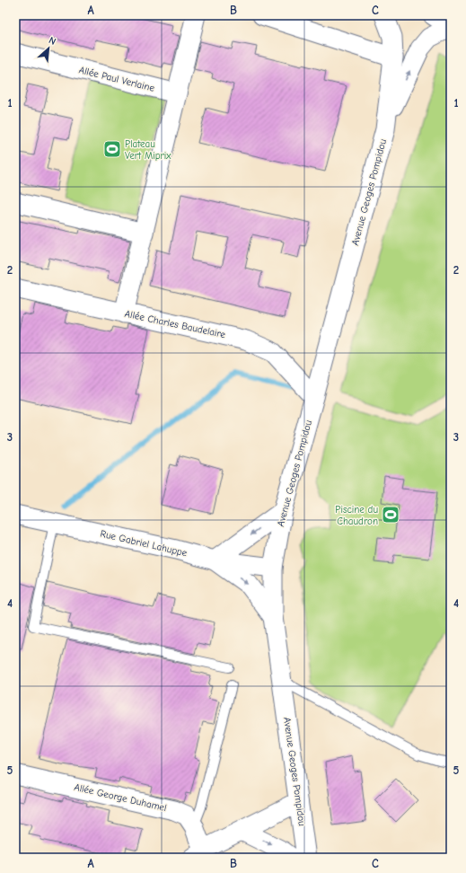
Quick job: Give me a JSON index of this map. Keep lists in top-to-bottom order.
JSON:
{
  "streets": {
    "street": [
      "Allée Paul Verlaine",
      "Avenue Geoges Pompidou",
      "Allée Charles Baudelaire",
      "Rue Gabriel Lahuppe",
      "Allée George Duhamel"
    ]
  },
  "crossings": [
    ["Avenue Geoges Pompidou", "Allée Charles Baudelaire"],
    ["Avenue Geoges Pompidou", "Rue Gabriel Lahuppe"]
  ],
  "places": {
    "sports": ["Plateau Vert Miprix", "Piscine du Chaudron"]
  },
  "north": "top right",
  "grid": {
    "columns": ["A", "B", "C"],
    "rows": [
      "1",
      "2",
      "3",
      "4",
      "5"
    ]
  }
}
